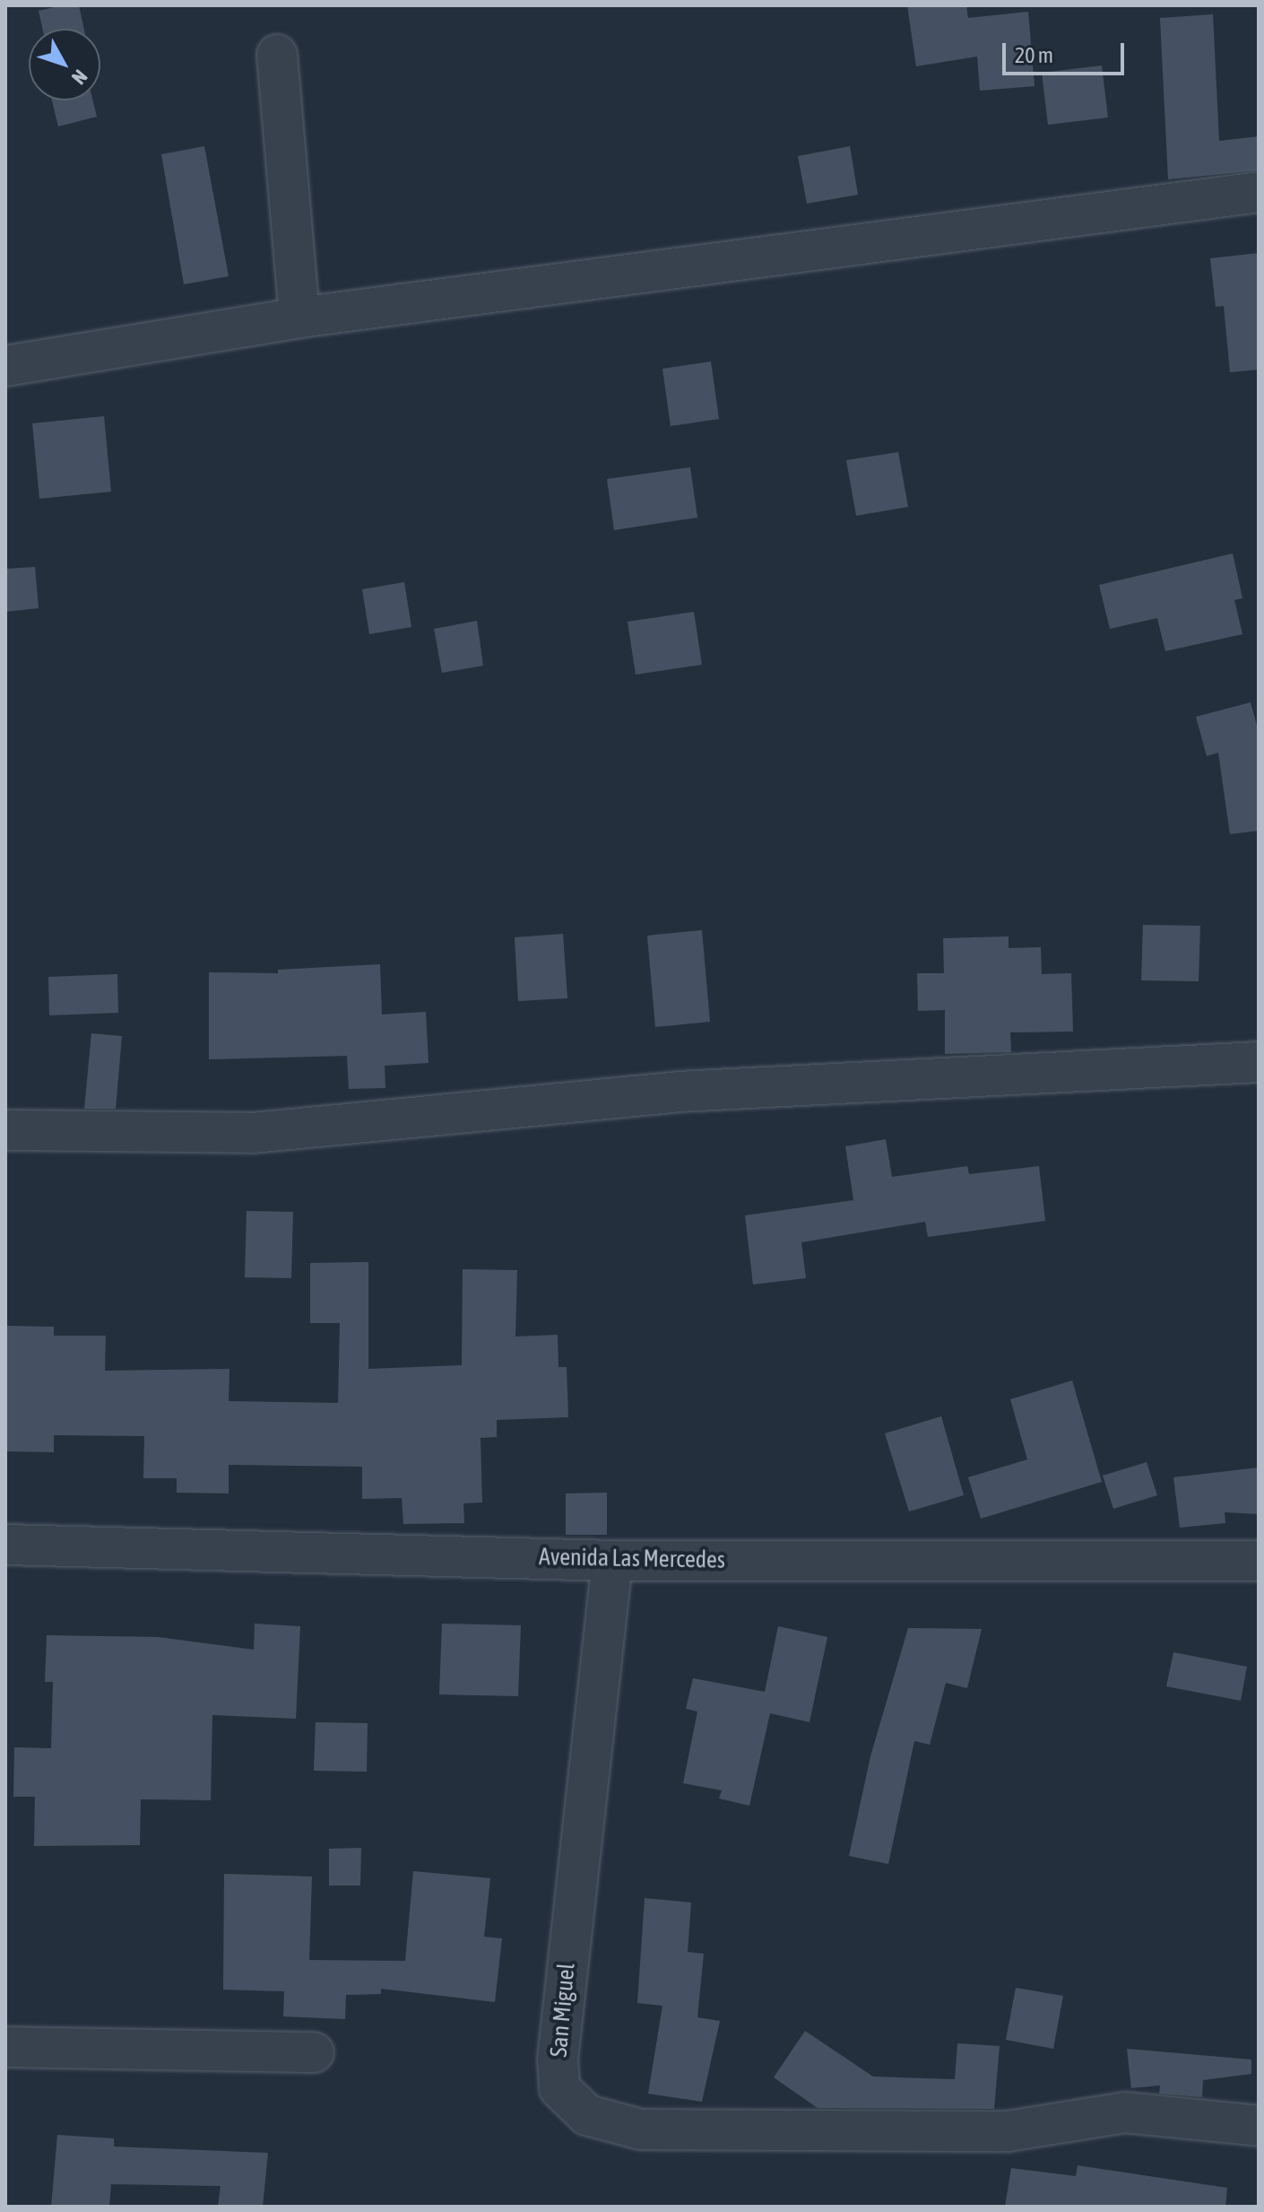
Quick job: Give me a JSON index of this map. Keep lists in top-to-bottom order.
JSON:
{
  "streets": {
    "street": ["Avenida Las Mercedes", "San Miguel"]
  },
  "crossings": [
    ["Avenida Las Mercedes", "San Miguel"]
  ],
  "scale_bar": "20 m",
  "north": "bottom right"
}
